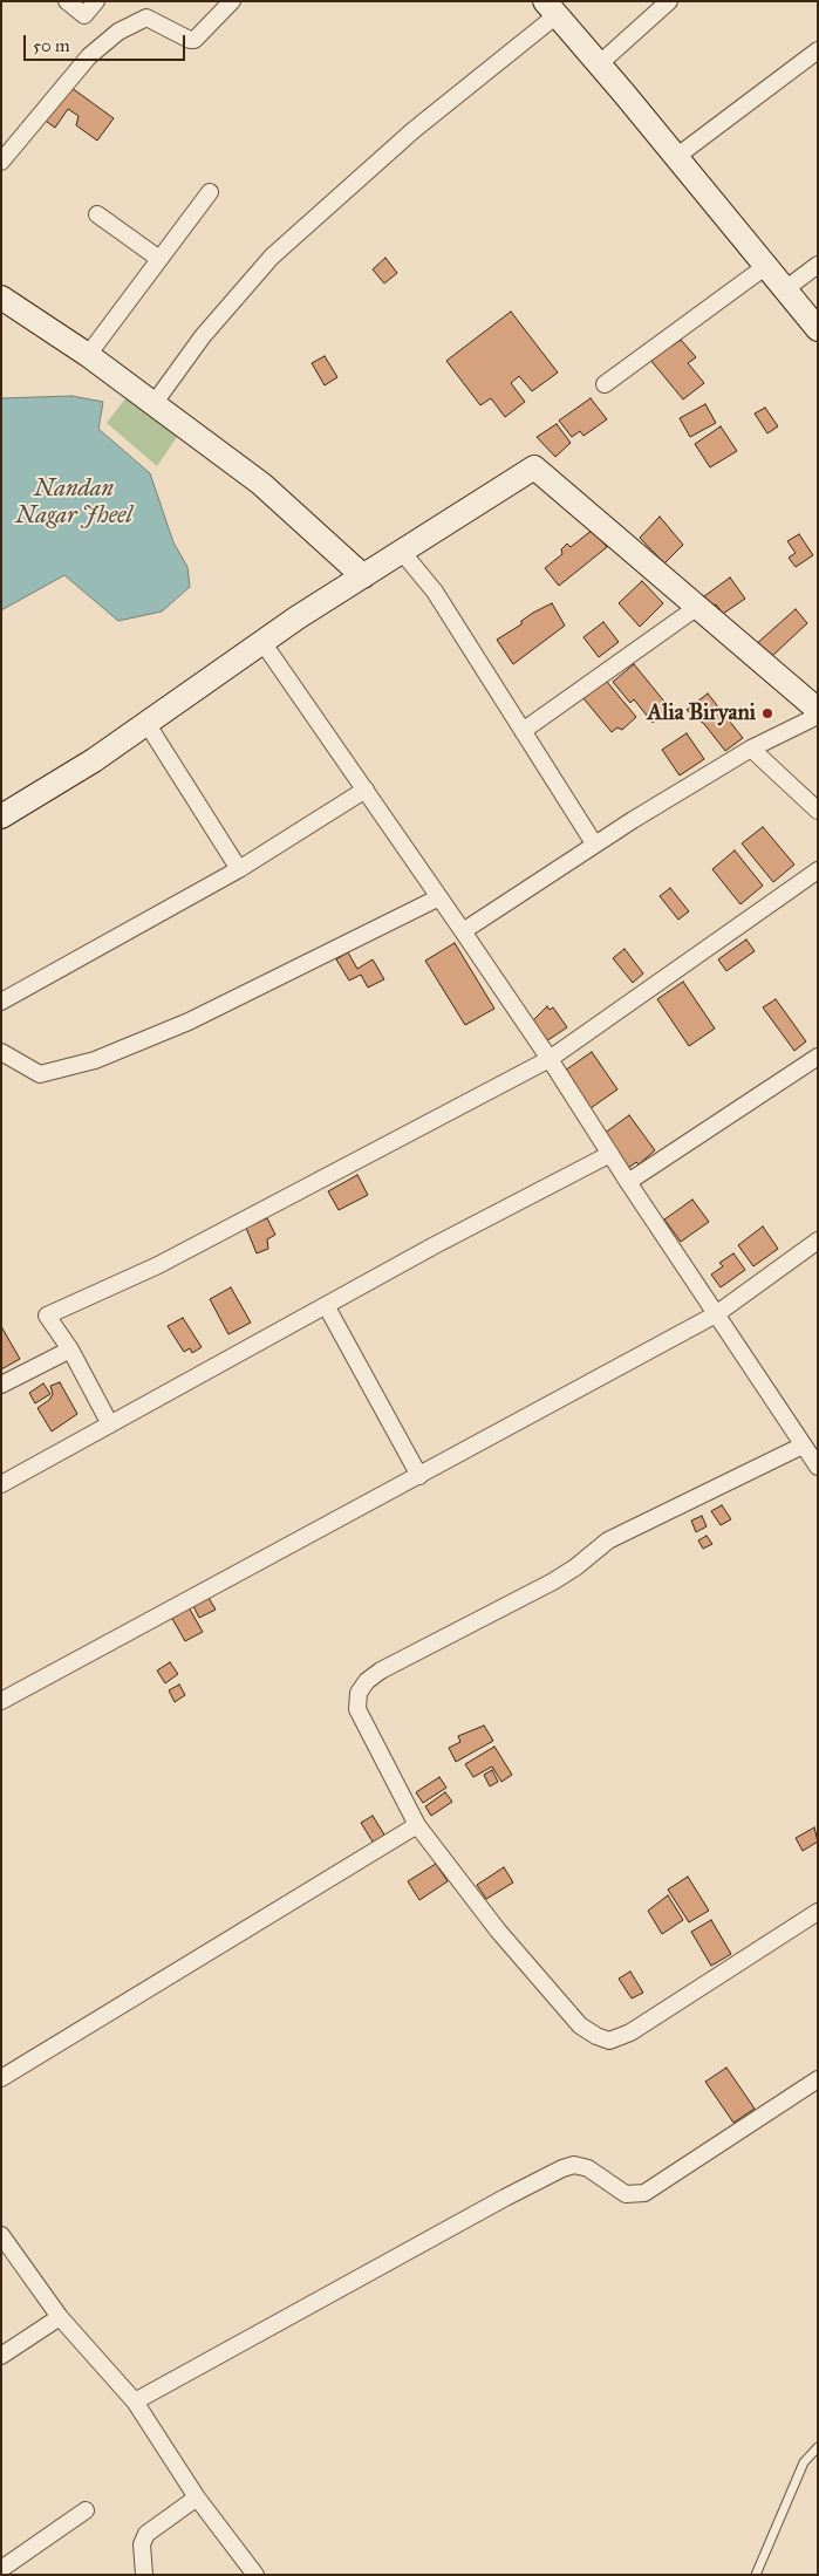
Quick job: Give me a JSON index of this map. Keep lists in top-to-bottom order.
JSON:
{
  "water": ["Nandan Nagar Jheel"],
  "places": ["Alia Biryani"],
  "scale_bar": "50 m"
}
